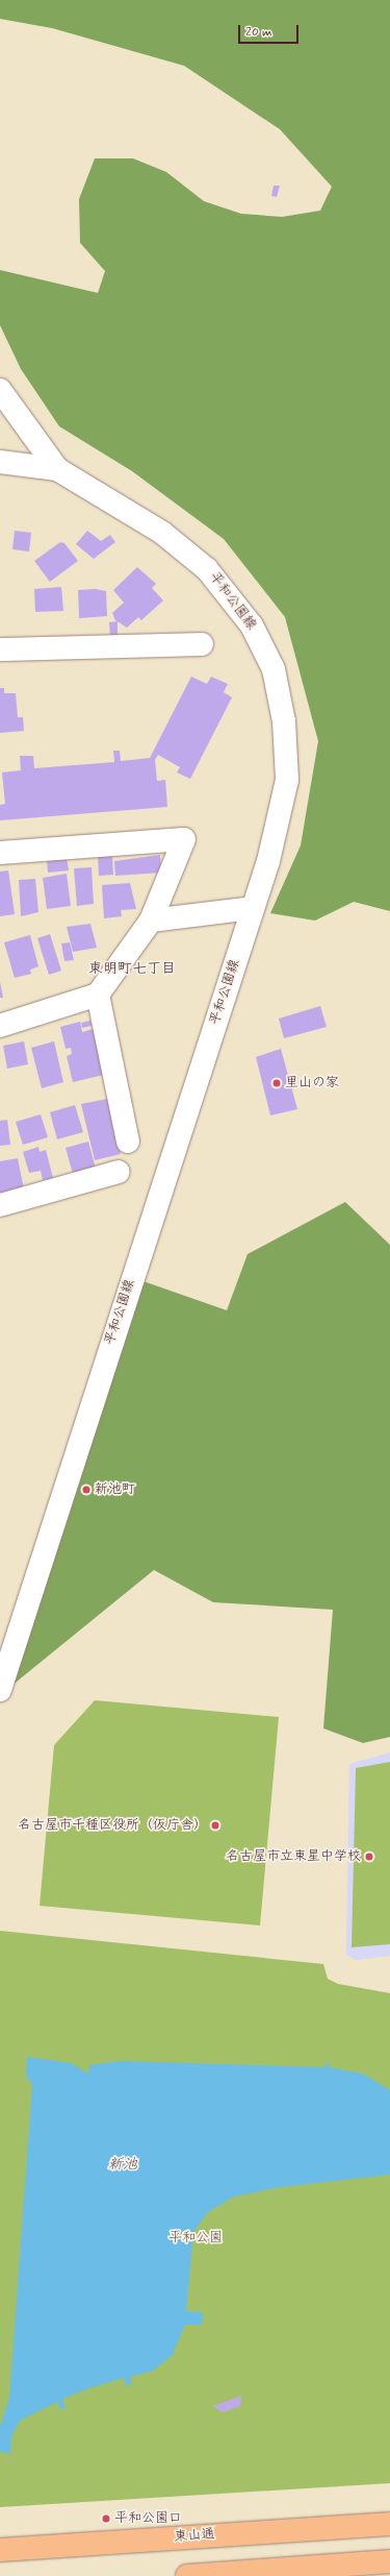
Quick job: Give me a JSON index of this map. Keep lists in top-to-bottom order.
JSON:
{
  "streets": {
    "main road": ["東山通"],
    "street": ["平和公園線"]
  },
  "districts": ["東明町七丁目"],
  "water": ["新池"],
  "parks": ["平和公園"],
  "places": [
    "里山の家",
    "新池町",
    "名古屋市千種区役所（仮庁舎）",
    "名古屋市立東星中学校",
    "平和公園口"
  ],
  "scale_bar": "20 m"
}
